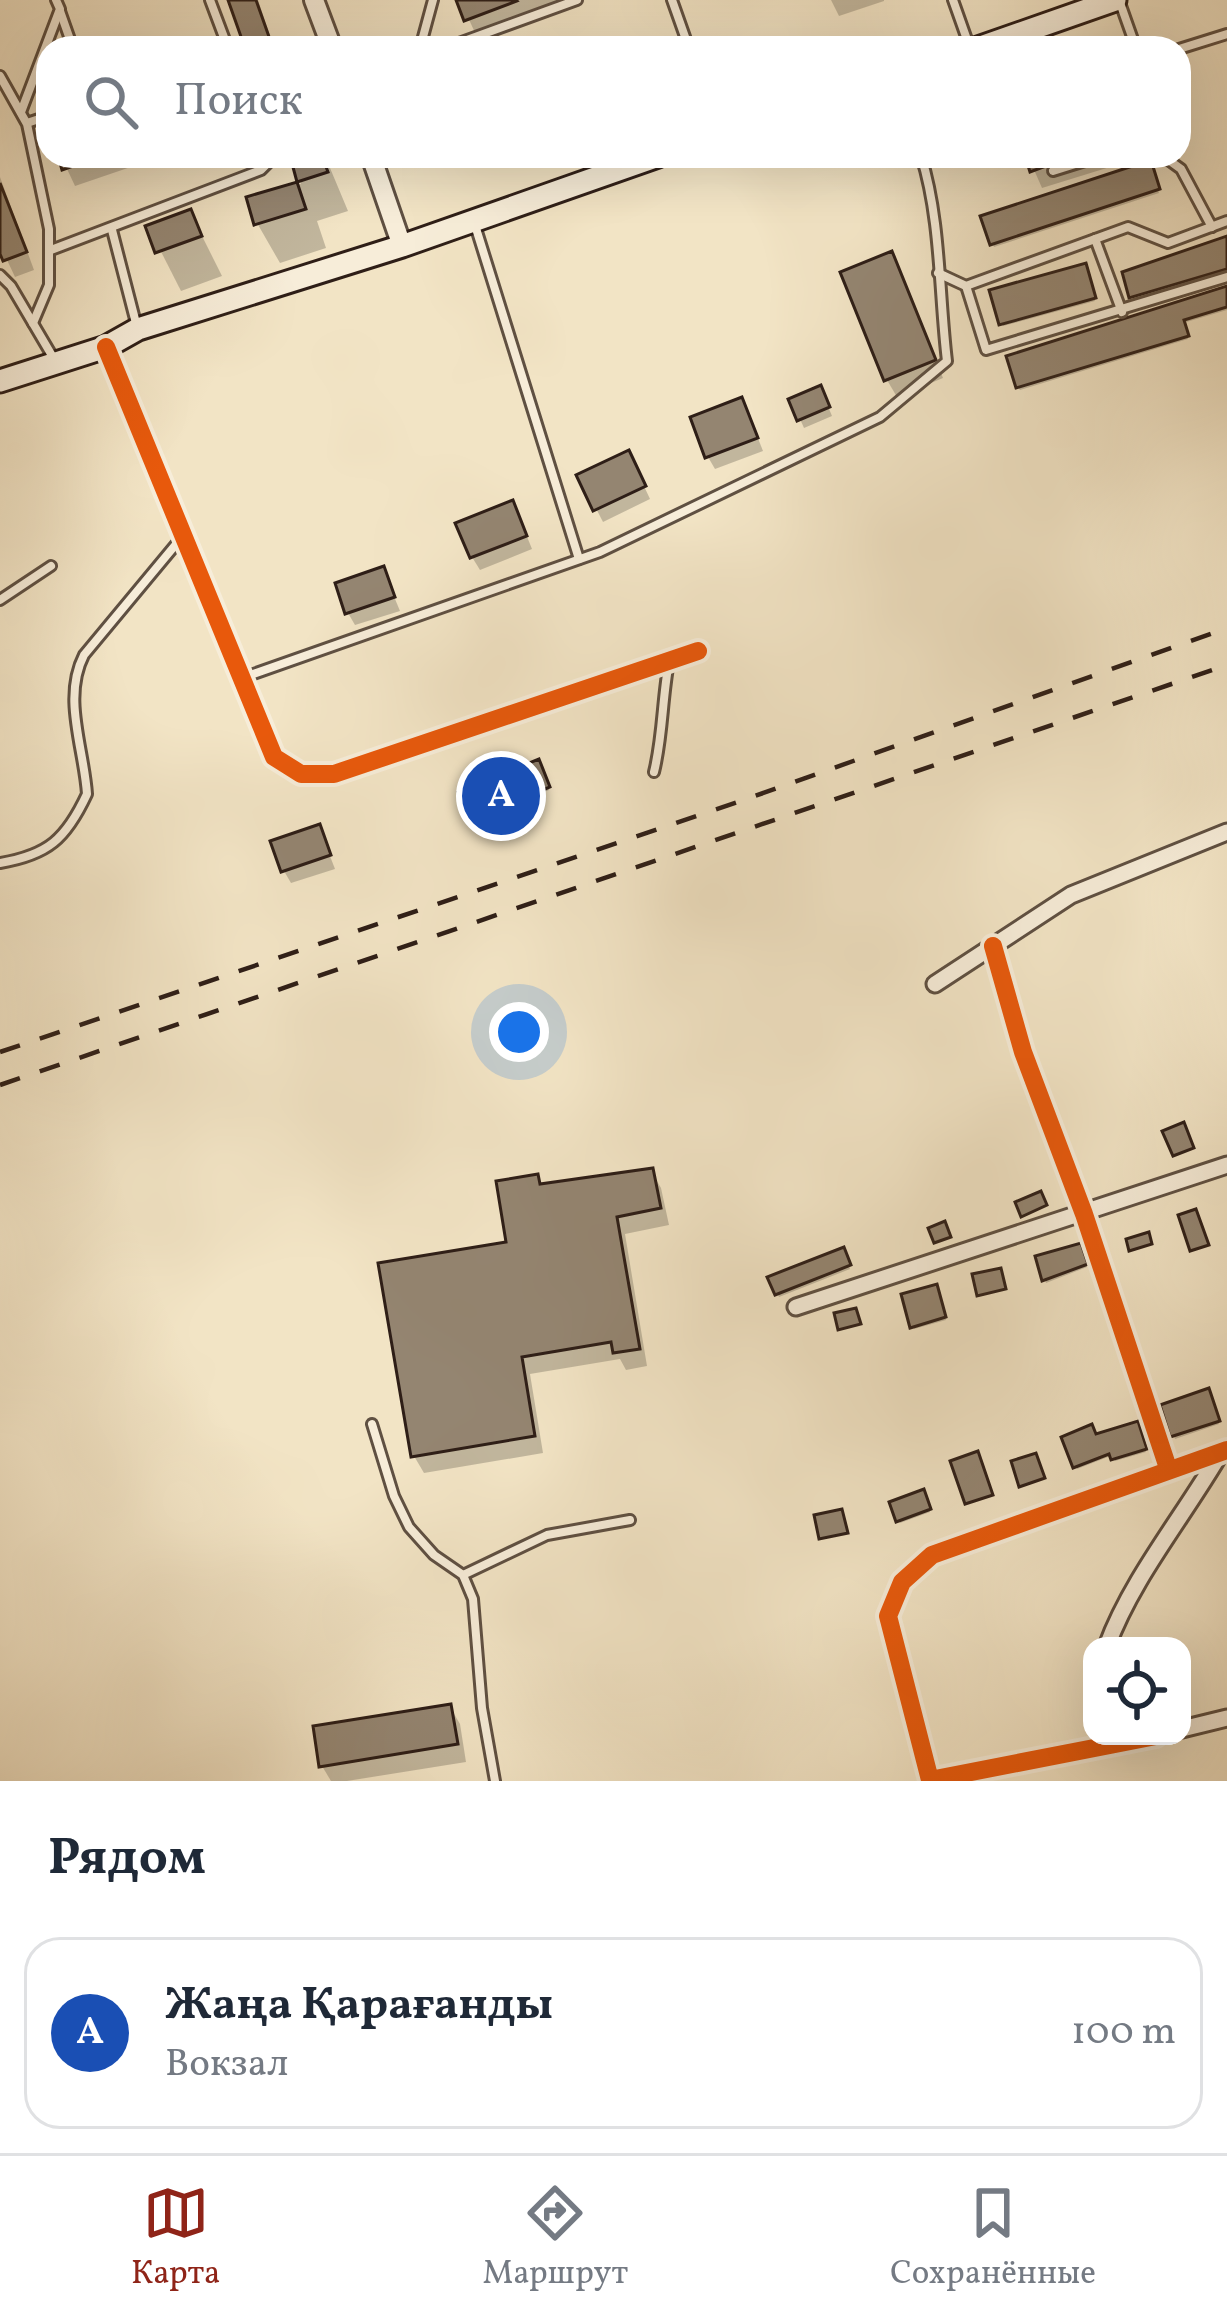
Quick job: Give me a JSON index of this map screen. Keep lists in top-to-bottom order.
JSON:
{
  "page": {
    "search": "Поиск",
    "pins": "A",
    "heading": "Рядом",
    "list": [
      {
        "mark": "A",
        "name": "Жаңа Қарағанды",
        "note": "Вокзал",
        "value": "100 m"
      }
    ],
    "nav": ["Карта", "Маршрут", "Сохранённые"]
  }
}
